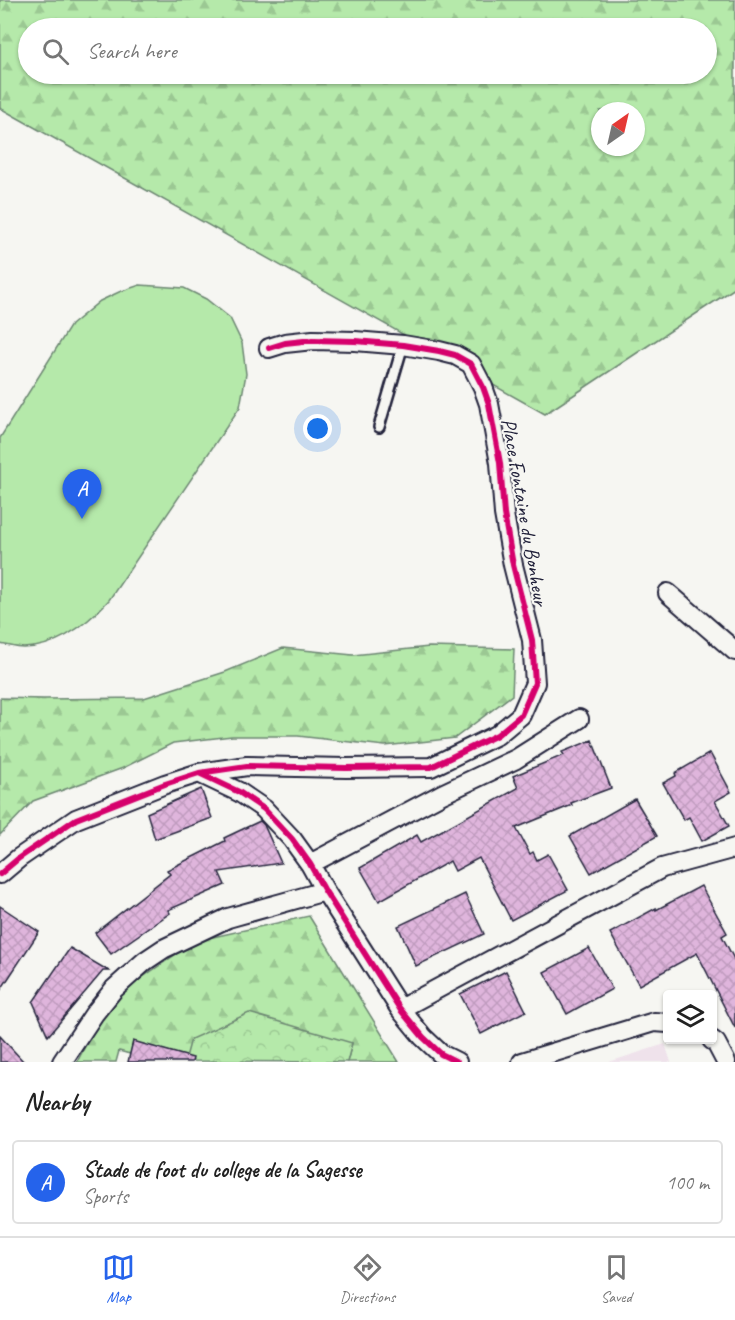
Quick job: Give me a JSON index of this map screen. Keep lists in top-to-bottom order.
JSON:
{
  "streets": {
    "street": ["Place Fontaine du Bonheur"]
  },
  "north": "top right",
  "page": {
    "search": "Search here",
    "pins": "A",
    "heading": "Nearby",
    "list": [
      {
        "mark": "A",
        "name": "Stade de foot du college de la Sagesse",
        "note": "Sports",
        "value": "100 m"
      }
    ],
    "nav": ["Map", "Directions", "Saved"]
  }
}
